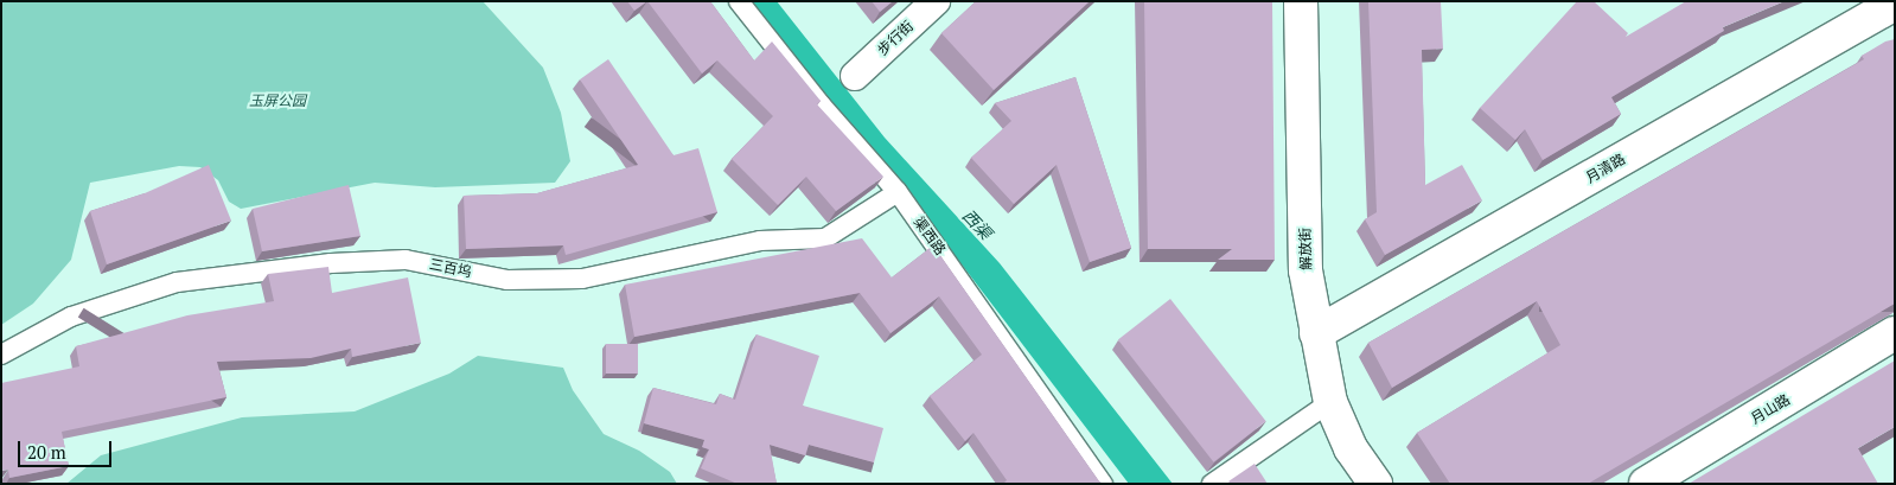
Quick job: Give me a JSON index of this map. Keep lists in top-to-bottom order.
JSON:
{
  "streets": {
    "street": [
      "步行街",
      "月清路",
      "解放街",
      "月山路"
    ],
    "lane": ["渠西路", "三百坞"]
  },
  "crossings": [
    ["月清路", "解放街"],
    ["渠西路", "三百坞"]
  ],
  "water": ["西渠"],
  "parks": ["玉屏公园"],
  "scale_bar": "20 m"
}
